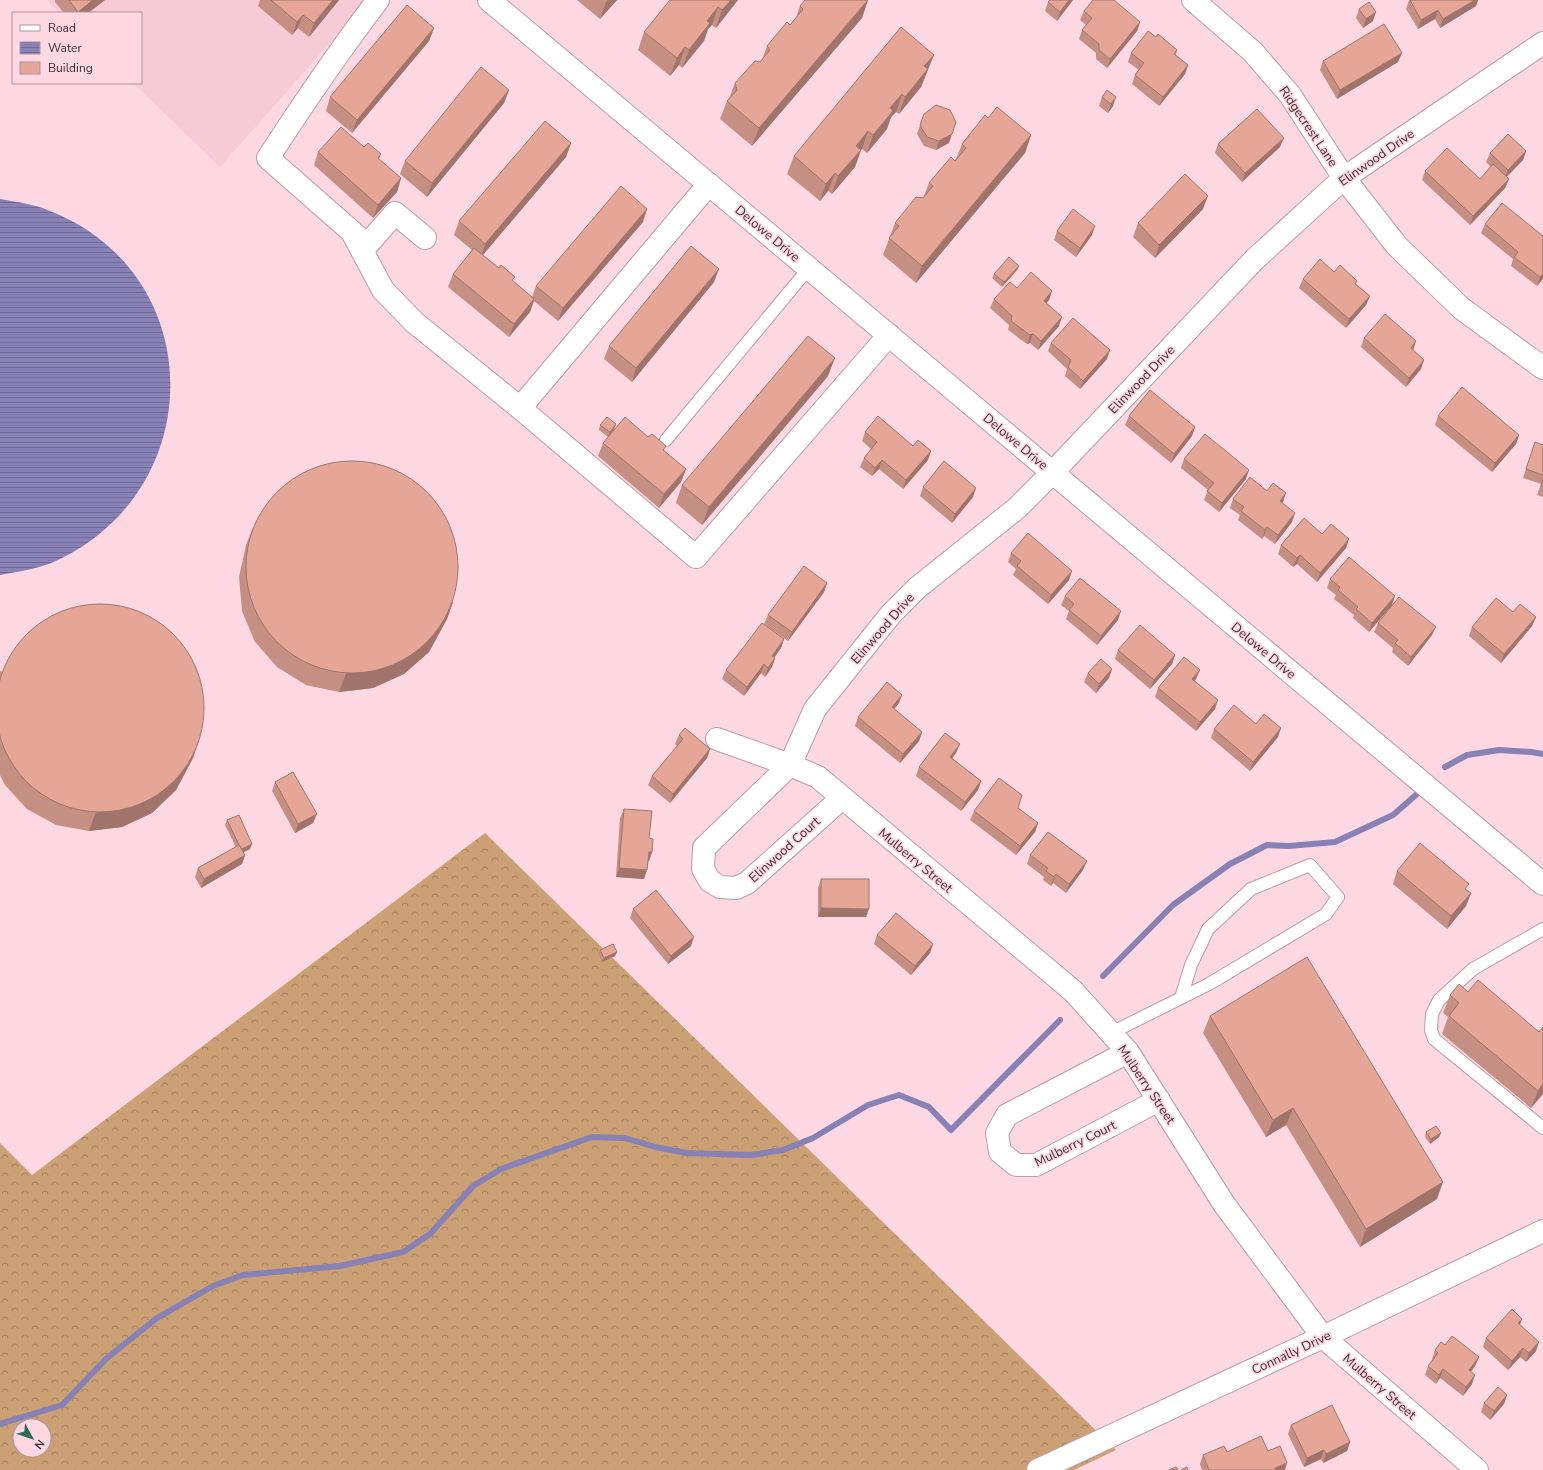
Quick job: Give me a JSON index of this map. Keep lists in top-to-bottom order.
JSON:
{
  "streets": {
    "street": [
      "Ridgecrest Lane",
      "Elinwood Drive",
      "Delowe Drive",
      "Elinwood Court",
      "Mulberry Street",
      "Mulberry Court",
      "Connally Drive"
    ]
  },
  "crossings": [
    ["Ridgecrest Lane", "Elinwood Drive"],
    ["Elinwood Drive", "Delowe Drive"],
    ["Elinwood Drive", "Elinwood Court"],
    ["Elinwood Drive", "Mulberry Street"],
    ["Elinwood Court", "Mulberry Street"],
    ["Mulberry Street", "Mulberry Court"],
    ["Mulberry Street", "Connally Drive"]
  ],
  "legend": ["Road", "Water", "Building"],
  "north": "bottom right"
}
